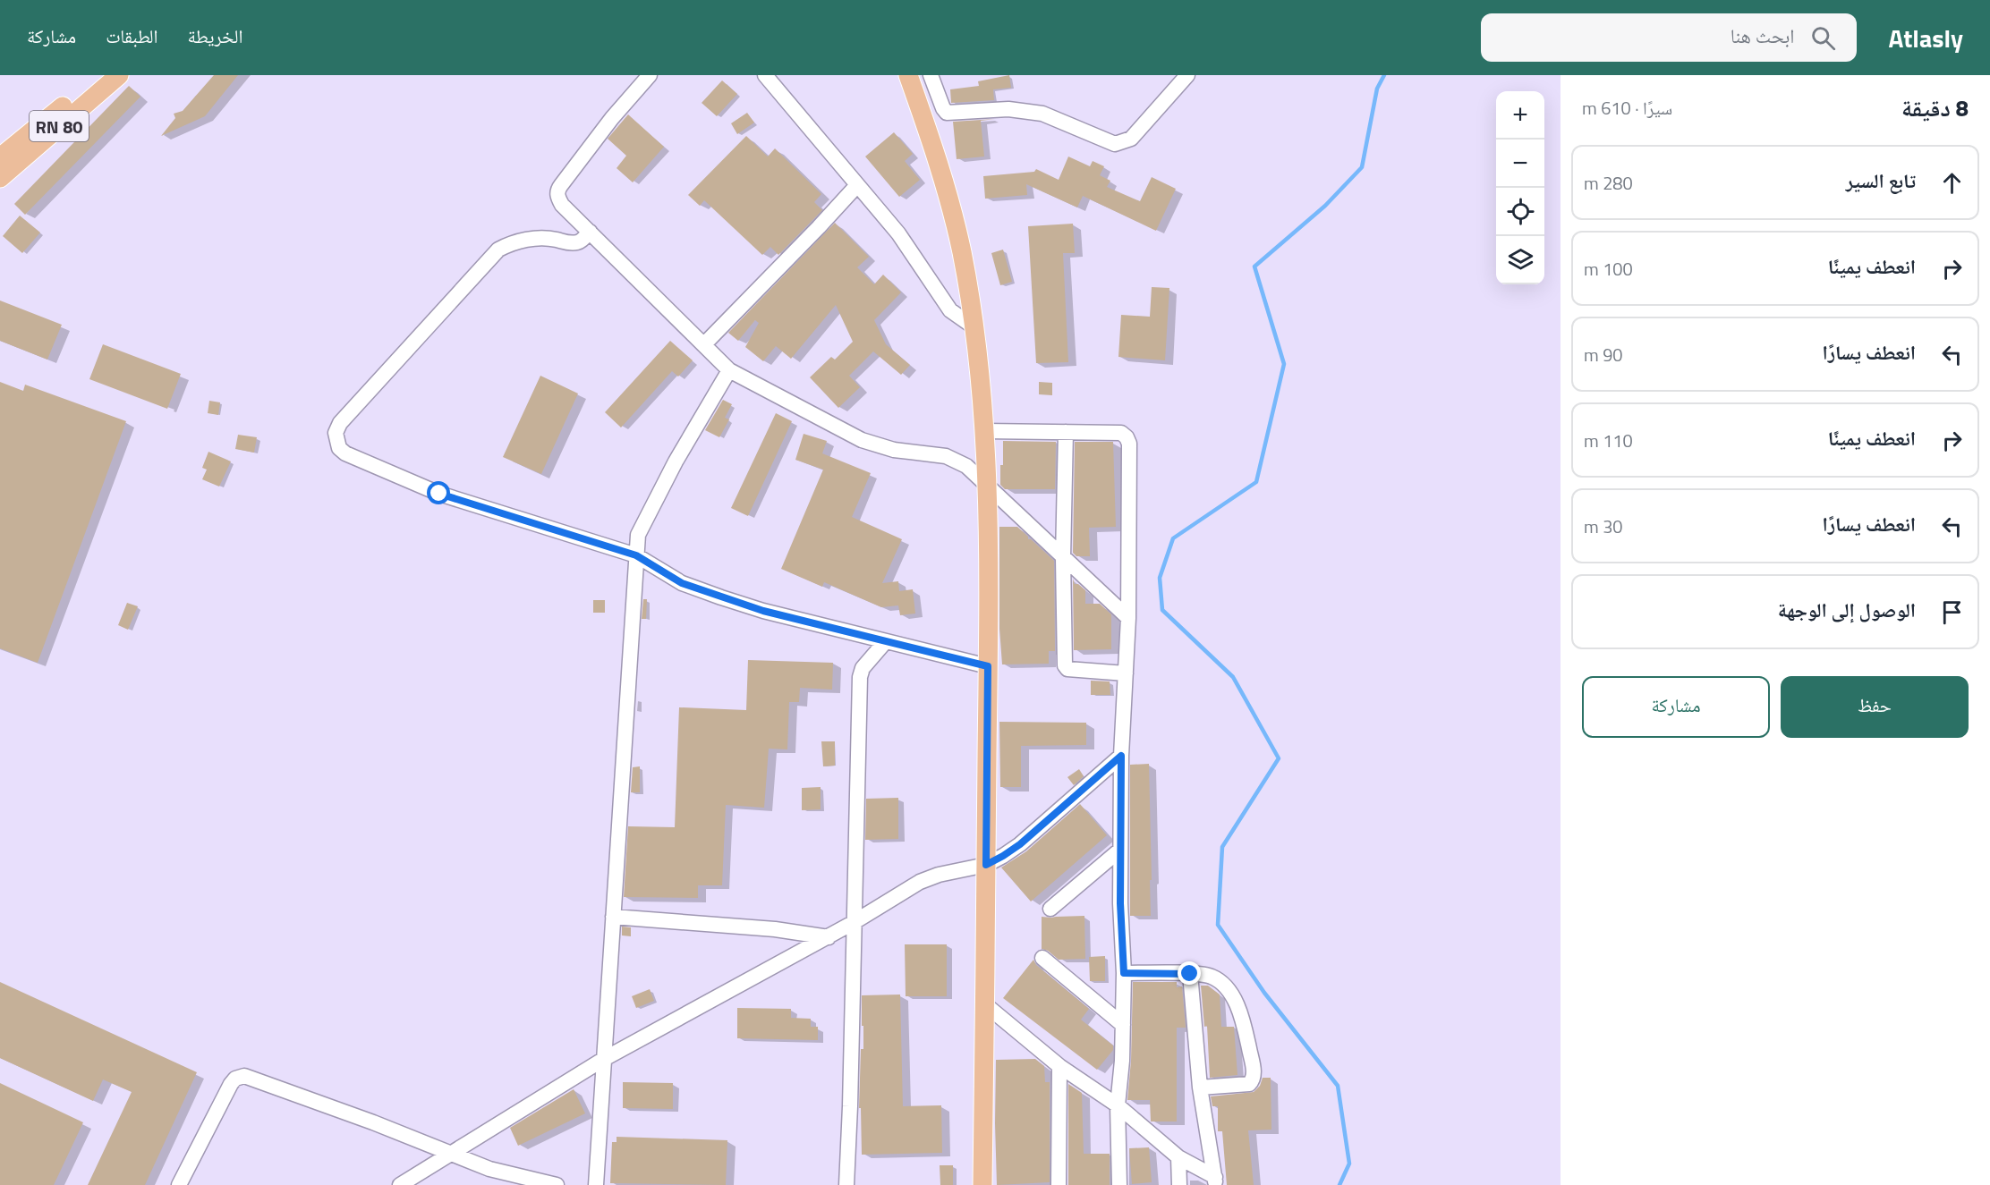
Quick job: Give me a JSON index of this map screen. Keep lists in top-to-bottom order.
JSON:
{
  "streets": {
    "main road": ["RN 80"]
  },
  "page": {
    "header": "Atlasly",
    "search": "ابحث هنا",
    "nav": ["الخريطة", "الطبقات", "مشاركة"],
    "heading": ["8 دقيقة", "سيرًا · 610 m"],
    "map_buttons": ["+", "−"],
    "list": [
      ["تابع السير", "280 m"],
      ["انعطف يمينًا", "100 m"],
      ["انعطف يسارًا", "90 m"],
      ["انعطف يمينًا", "110 m"],
      ["انعطف يسارًا", "30 m"],
      "الوصول إلى الوجهة"
    ],
    "buttons": ["حفظ", "مشاركة"]
  }
}
